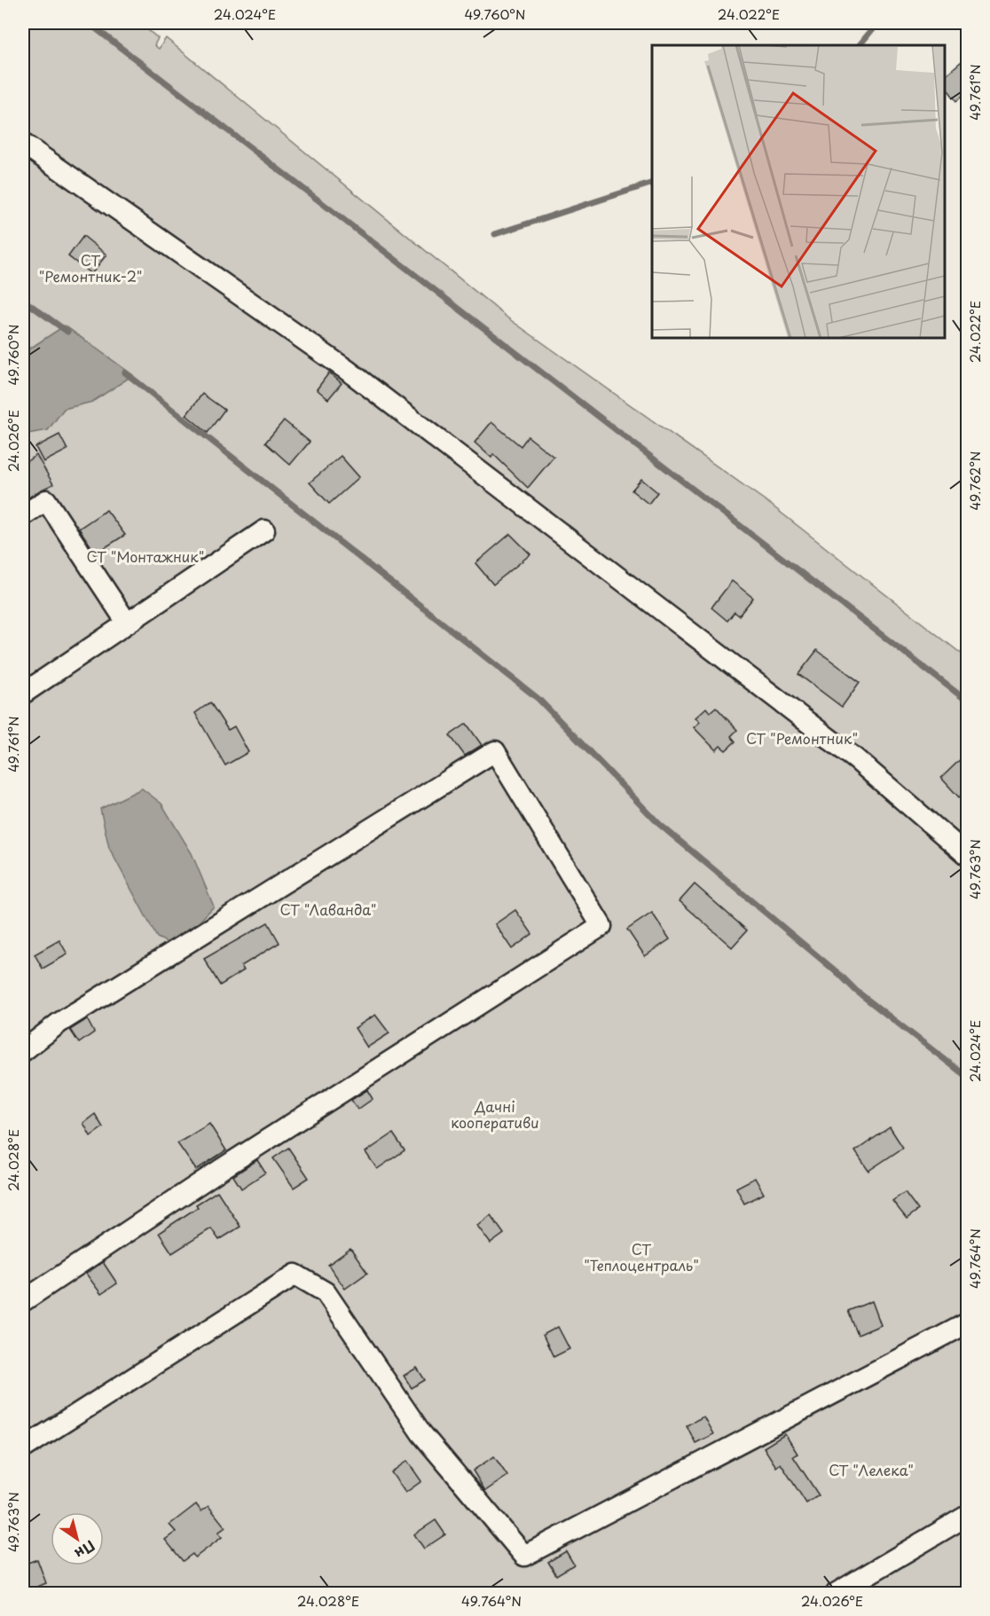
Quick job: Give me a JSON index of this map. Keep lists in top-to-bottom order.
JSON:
{
  "parks": [
    "СТ \"Ремонтник-2\"",
    "СТ \"Монтажник\"",
    "СТ \"Ремонтник\"",
    "СТ \"Лаванда\"",
    "Дачні кооперативи",
    "СТ \"Теплоцентраль\"",
    "СТ \"Лелека\""
  ],
  "north": "bottom right",
  "coordinates": [
    "24.024°E",
    "49.760°N",
    "24.022°E",
    "49.761°N",
    "24.026°E",
    "49.762°N",
    "49.763°N",
    "24.028°E",
    "49.764°N"
  ]
}
